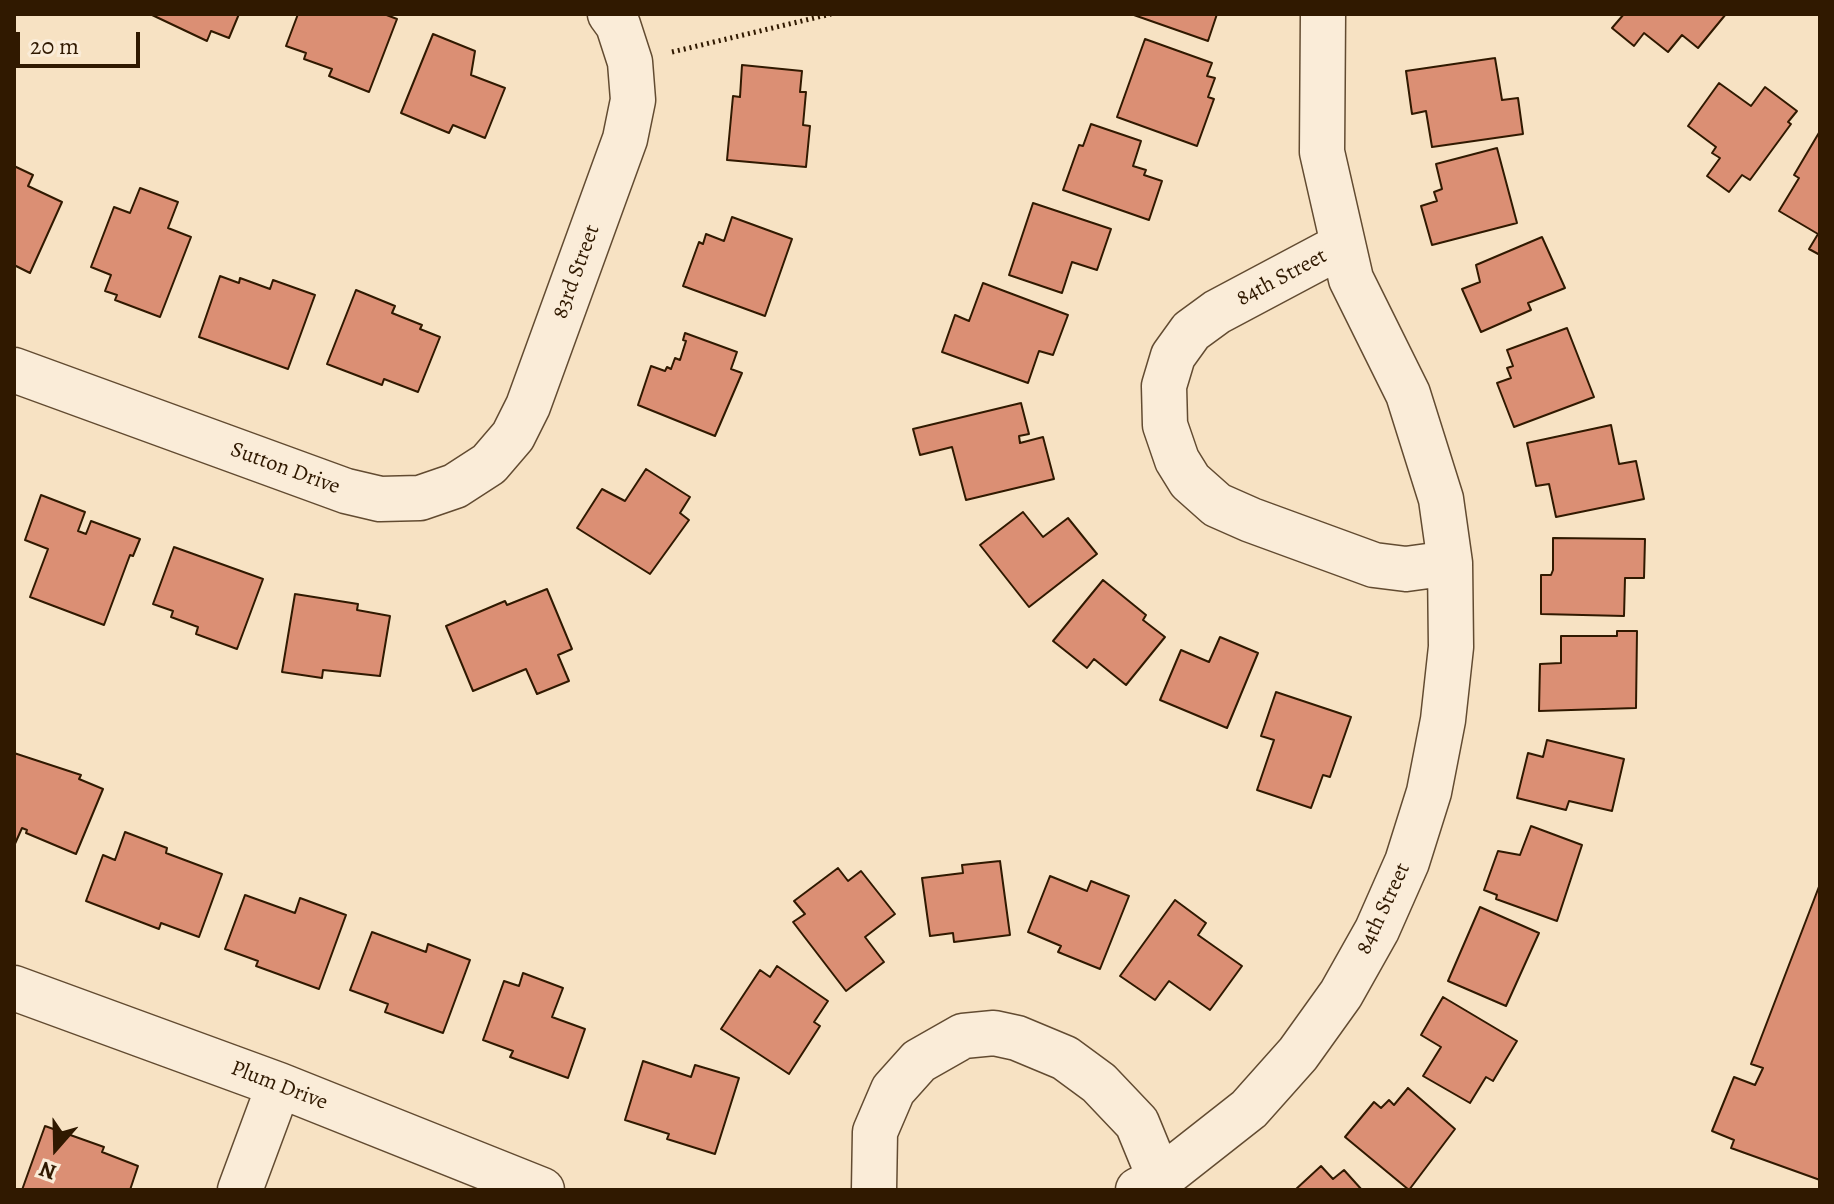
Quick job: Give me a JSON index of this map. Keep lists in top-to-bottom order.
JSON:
{
  "streets": {
    "street": [
      "83rd Street",
      "84th Street",
      "Sutton Drive",
      "Plum Drive"
    ]
  },
  "crossings": [
    ["83rd Street", "Sutton Drive"]
  ],
  "scale_bar": "20 m",
  "north": "bottom"
}
